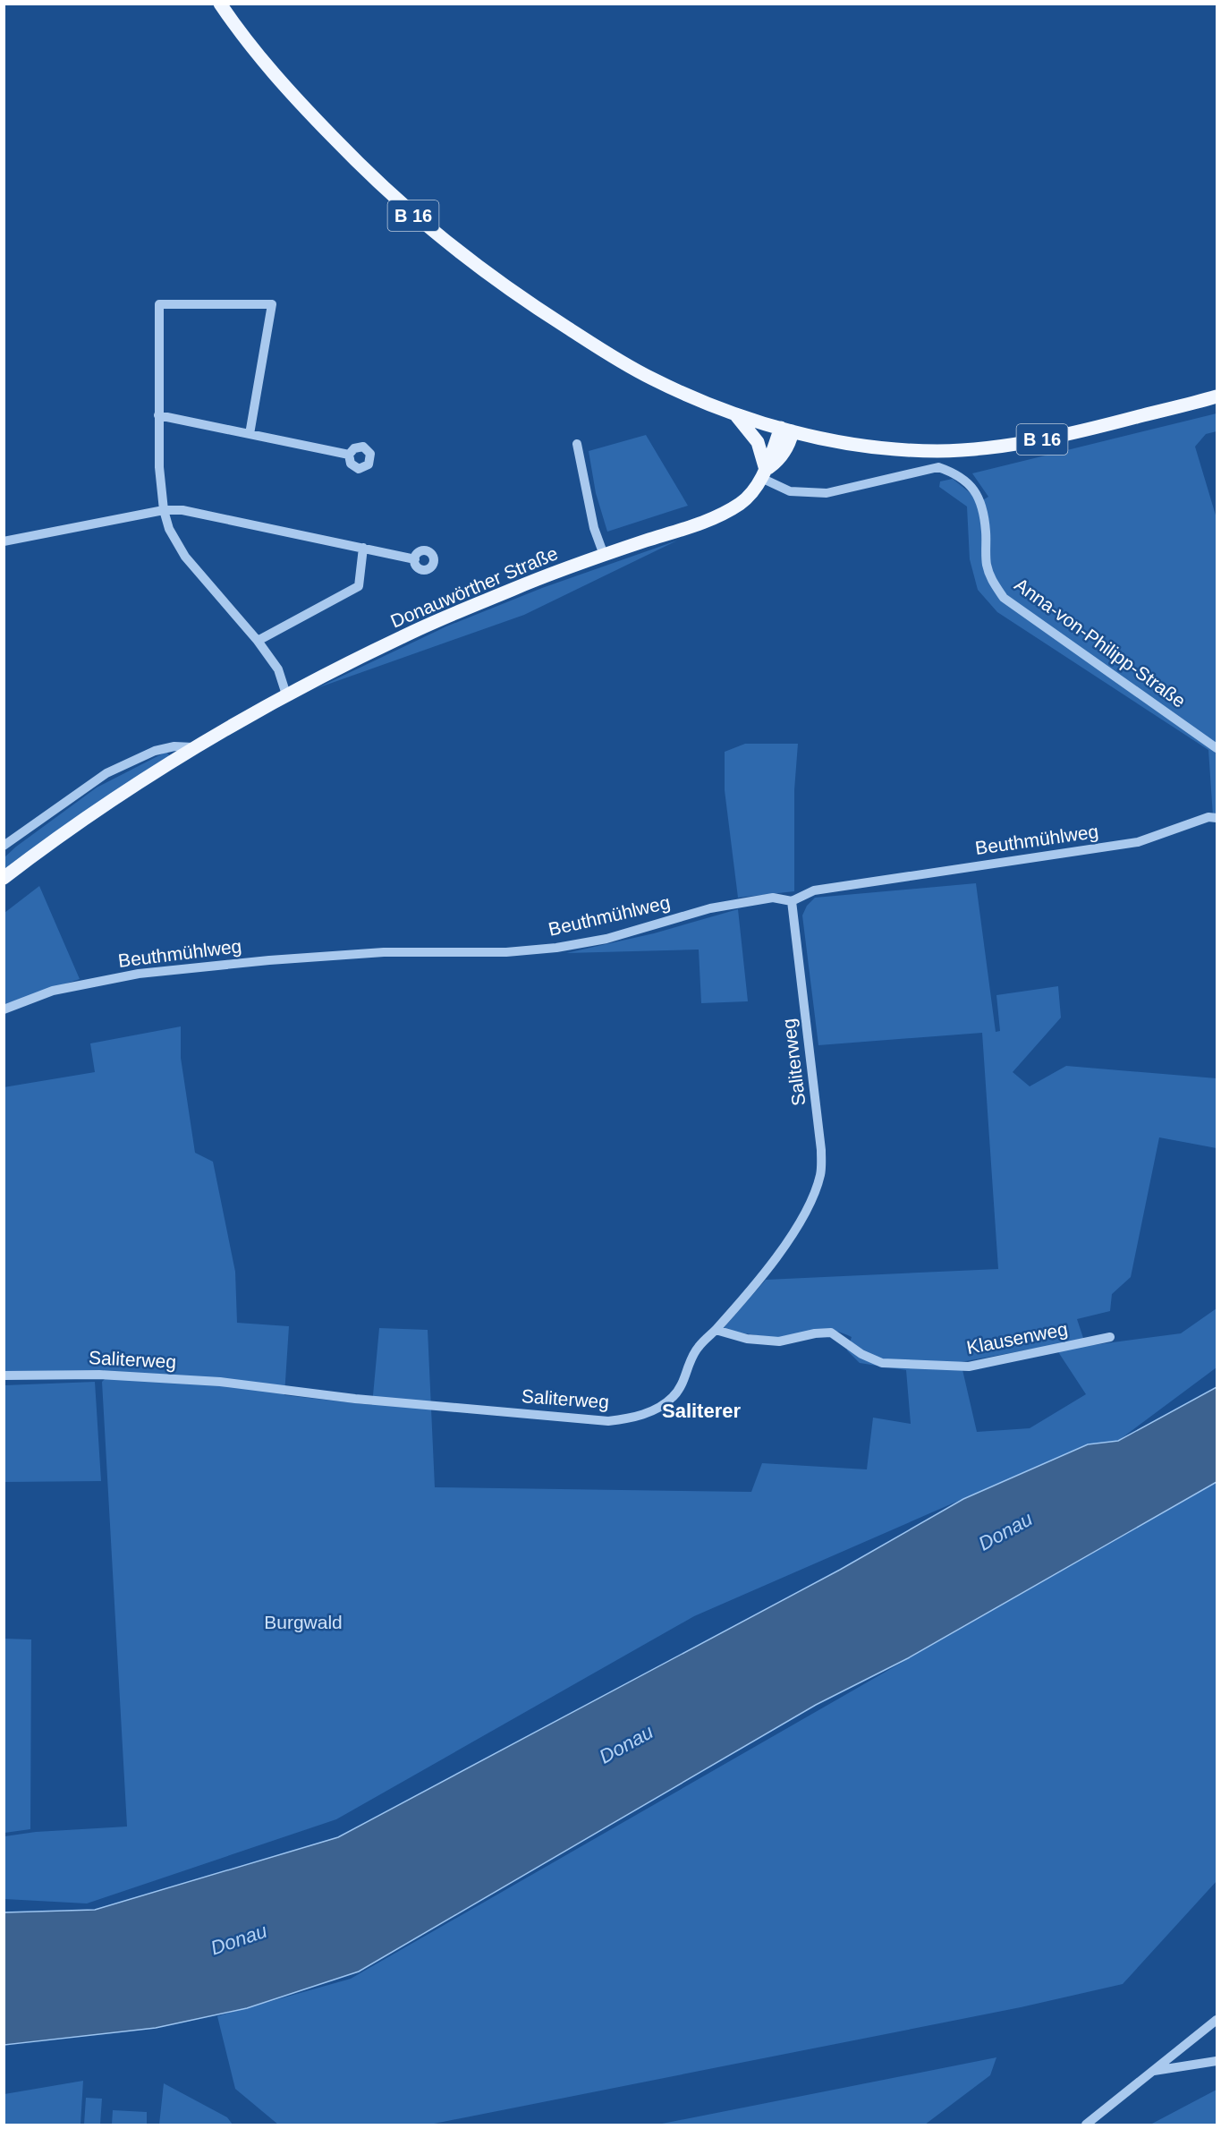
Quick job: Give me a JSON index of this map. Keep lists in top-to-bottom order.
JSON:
{
  "streets": {
    "main road": ["B 16", "Donauwörther Straße"],
    "street": [
      "Anna-von-Philipp-Straße",
      "Beuthmühlweg",
      "Saliterweg",
      "Klausenweg"
    ]
  },
  "crossings": [
    ["B 16", "Donauwörther Straße"],
    ["Donauwörther Straße", "Anna-von-Philipp-Straße"],
    ["Beuthmühlweg", "Saliterweg"],
    ["Saliterweg", "Klausenweg"]
  ],
  "districts": ["Saliterer"],
  "water": ["Donau"],
  "parks": ["Burgwald"]
}
